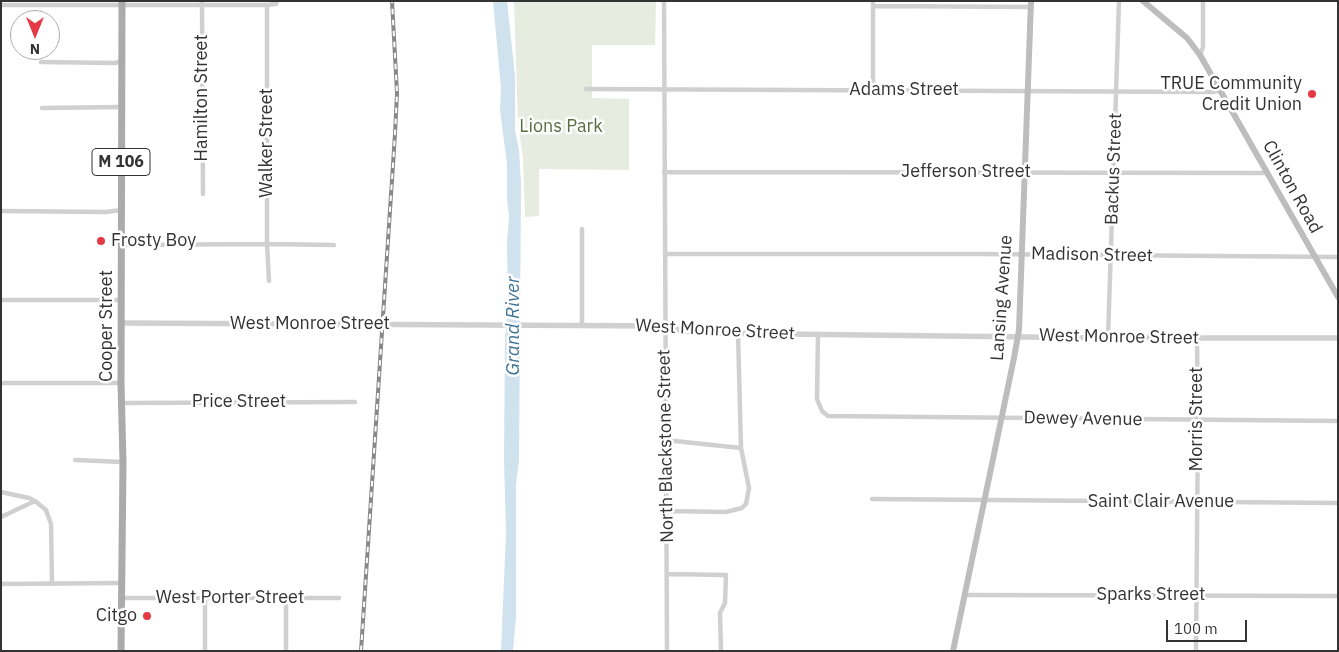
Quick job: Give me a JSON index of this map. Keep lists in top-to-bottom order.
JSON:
{
  "streets": {
    "main road": [
      "M 106",
      "Clinton Road",
      "Lansing Avenue",
      "Cooper Street"
    ],
    "street": [
      "Adams Street",
      "Hamilton Street",
      "Walker Street",
      "Backus Street",
      "Jefferson Street",
      "Madison Street",
      "West Monroe Street",
      "Price Street",
      "Dewey Avenue",
      "Morris Street",
      "North Blackstone Street",
      "Saint Clair Avenue",
      "Sparks Street",
      "West Porter Street"
    ]
  },
  "crossings": [
    ["Adams Street", "Backus Street"],
    ["Adams Street", "Clinton Road"],
    ["Adams Street", "Lansing Avenue"],
    ["Adams Street", "North Blackstone Street"],
    ["Backus Street", "Jefferson Street"],
    ["Backus Street", "Madison Street"],
    ["Backus Street", "West Monroe Street"],
    ["Jefferson Street", "Clinton Road"],
    ["Jefferson Street", "Lansing Avenue"],
    ["Jefferson Street", "North Blackstone Street"],
    ["Clinton Road", "Madison Street"],
    ["Madison Street", "Lansing Avenue"],
    ["Madison Street", "North Blackstone Street"],
    ["Lansing Avenue", "West Monroe Street"],
    ["Lansing Avenue", "Dewey Avenue"],
    ["Lansing Avenue", "Saint Clair Avenue"],
    ["Lansing Avenue", "Sparks Street"],
    ["West Monroe Street", "Cooper Street"],
    ["West Monroe Street", "Dewey Avenue"],
    ["West Monroe Street", "Morris Street"],
    ["West Monroe Street", "North Blackstone Street"],
    ["Cooper Street", "Price Street"],
    ["Cooper Street", "West Porter Street"],
    ["Dewey Avenue", "Morris Street"],
    ["Morris Street", "Saint Clair Avenue"],
    ["Morris Street", "Sparks Street"]
  ],
  "water": ["Grand River"],
  "parks": ["Lions Park"],
  "places": ["TRUE Community Credit Union", "Frosty Boy", "Citgo"],
  "scale_bar": "100 m",
  "north": "bottom"
}
